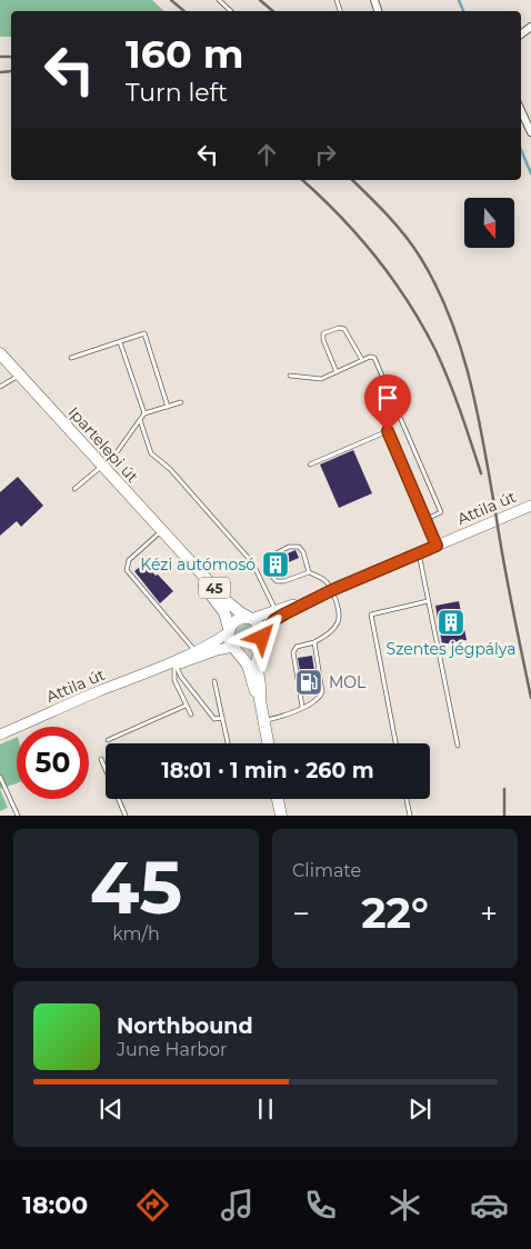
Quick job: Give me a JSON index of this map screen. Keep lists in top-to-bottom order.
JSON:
{
  "streets": {
    "main road": ["Ipartelepi út", "Attila út", "45"]
  },
  "crossings": [
    ["Ipartelepi út", "45"],
    ["Attila út", "45"]
  ],
  "places": {
    "building": ["Kézi autómosó", "Szentes jégpálya"],
    "fuel station": ["MOL"]
  },
  "north": "bottom",
  "page": {
    "turn": ["160 m", "Turn left"],
    "limit": "50",
    "trip": "18:01 · 1 min · 260 m",
    "tile": [
      ["45", "km/h"],
      "Climate"
    ],
    "heat": ["−", "22°", "+"],
    "song": ["Northbound", "June Harbor"],
    "tabs": "18:00"
  }
}
